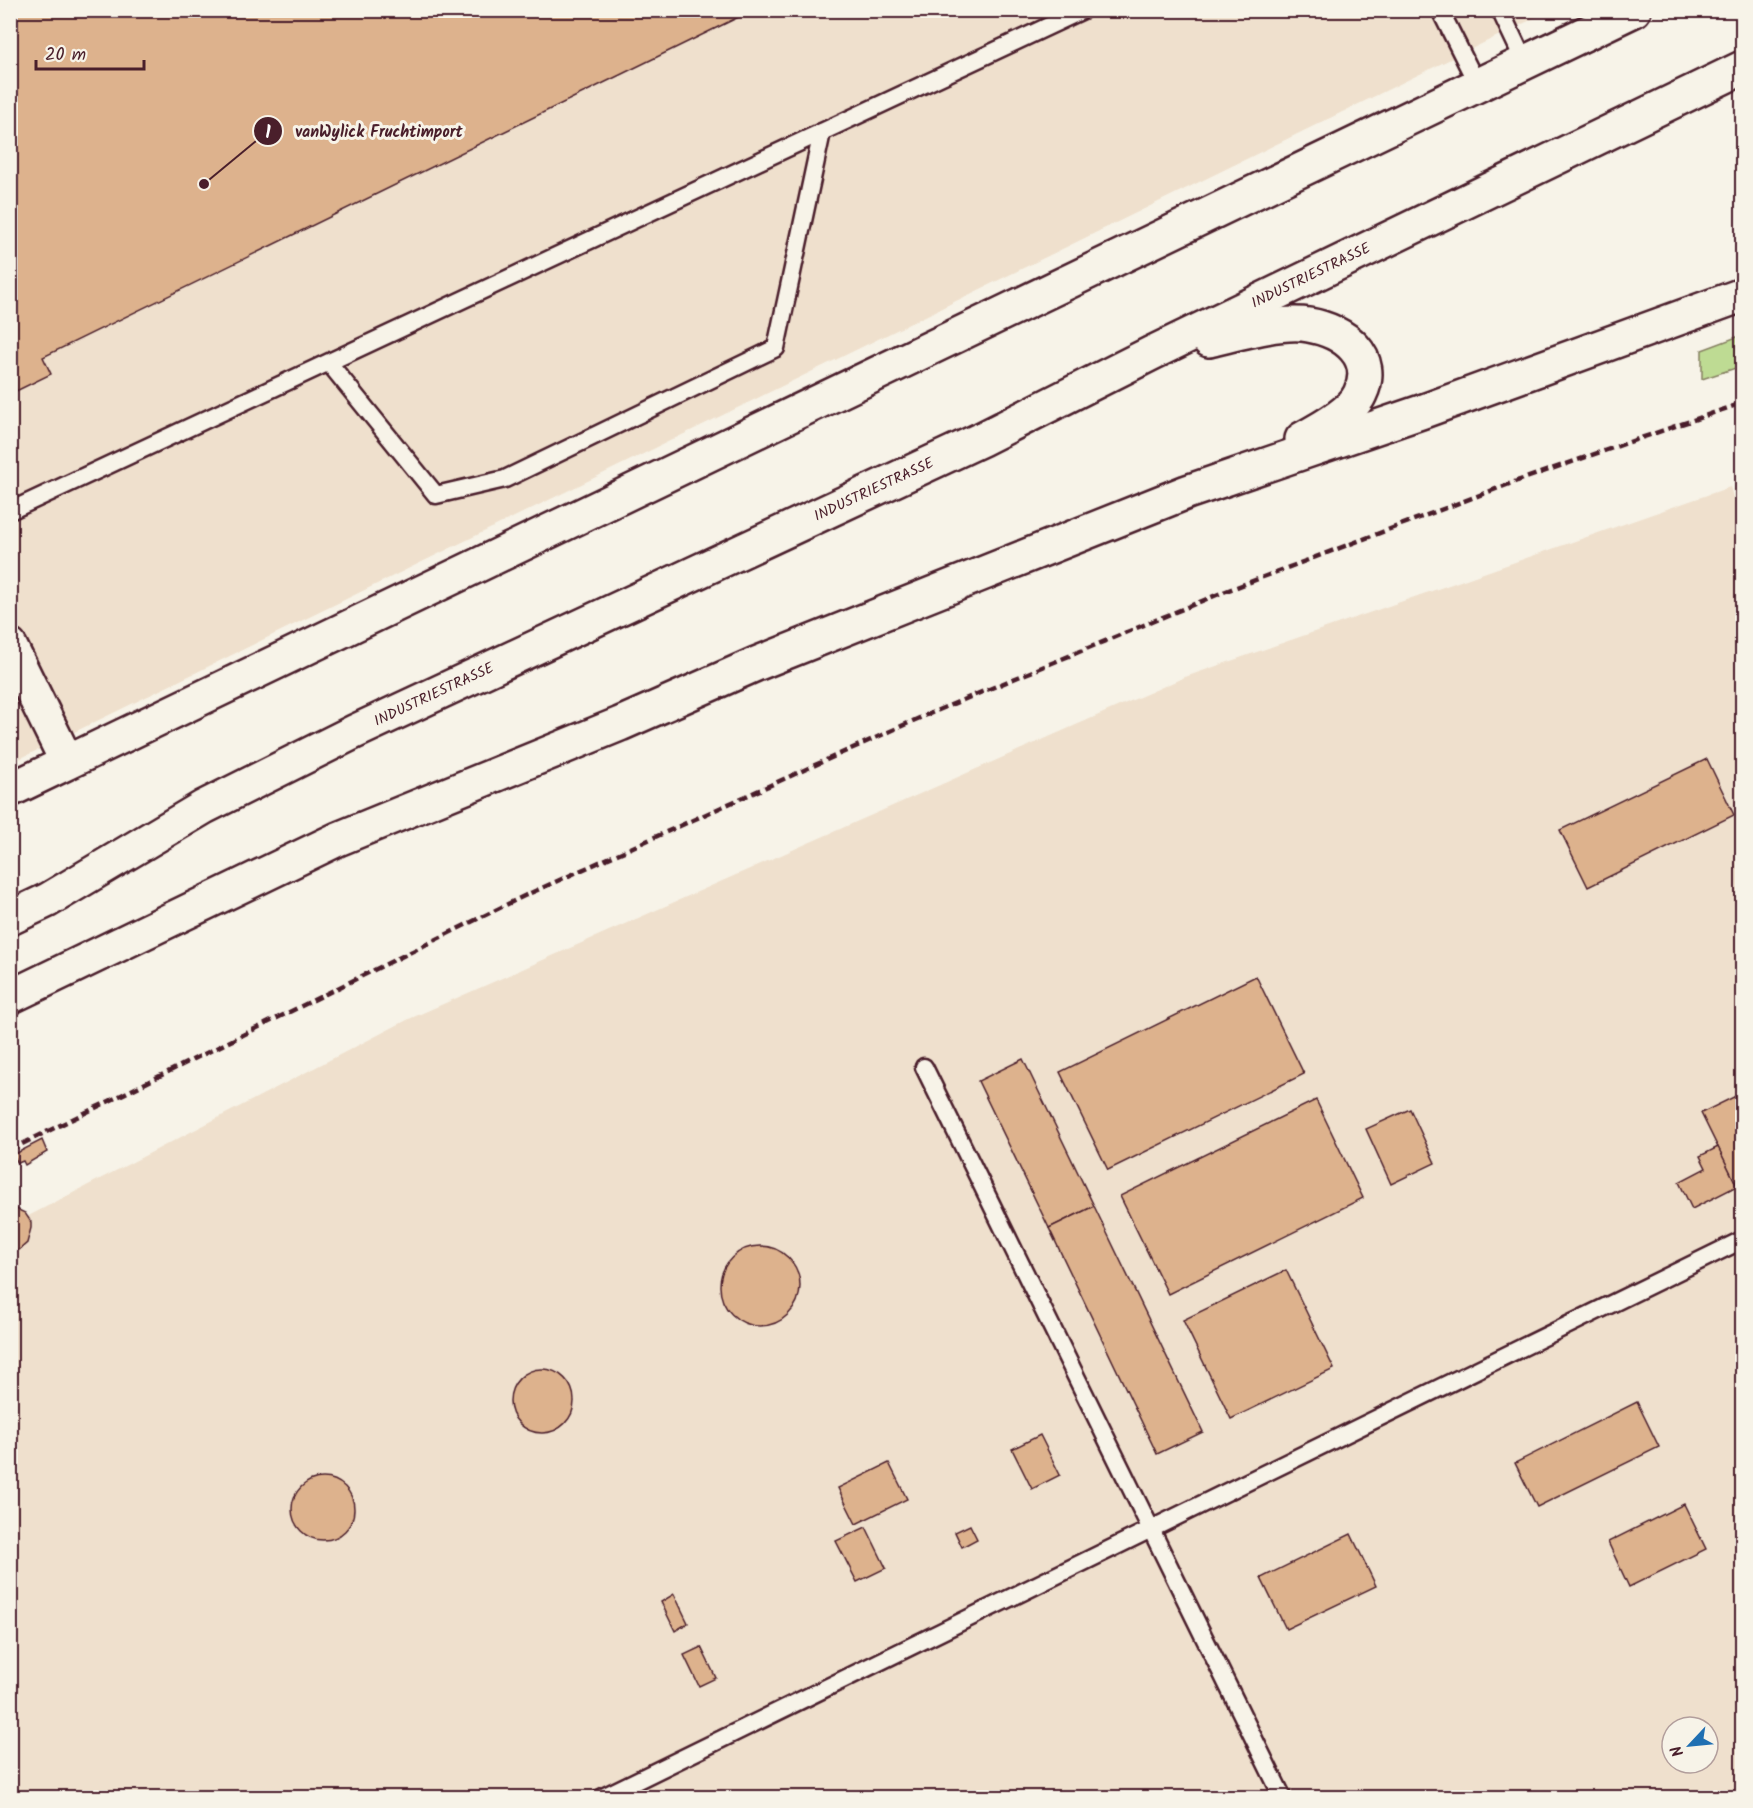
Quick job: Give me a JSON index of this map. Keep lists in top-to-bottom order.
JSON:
{
  "streets": {
    "main road": ["INDUSTRIESTRASSE"]
  },
  "places": ["vanWylick Fruchtimport"],
  "scale_bar": "20 m",
  "north": "bottom left"
}
